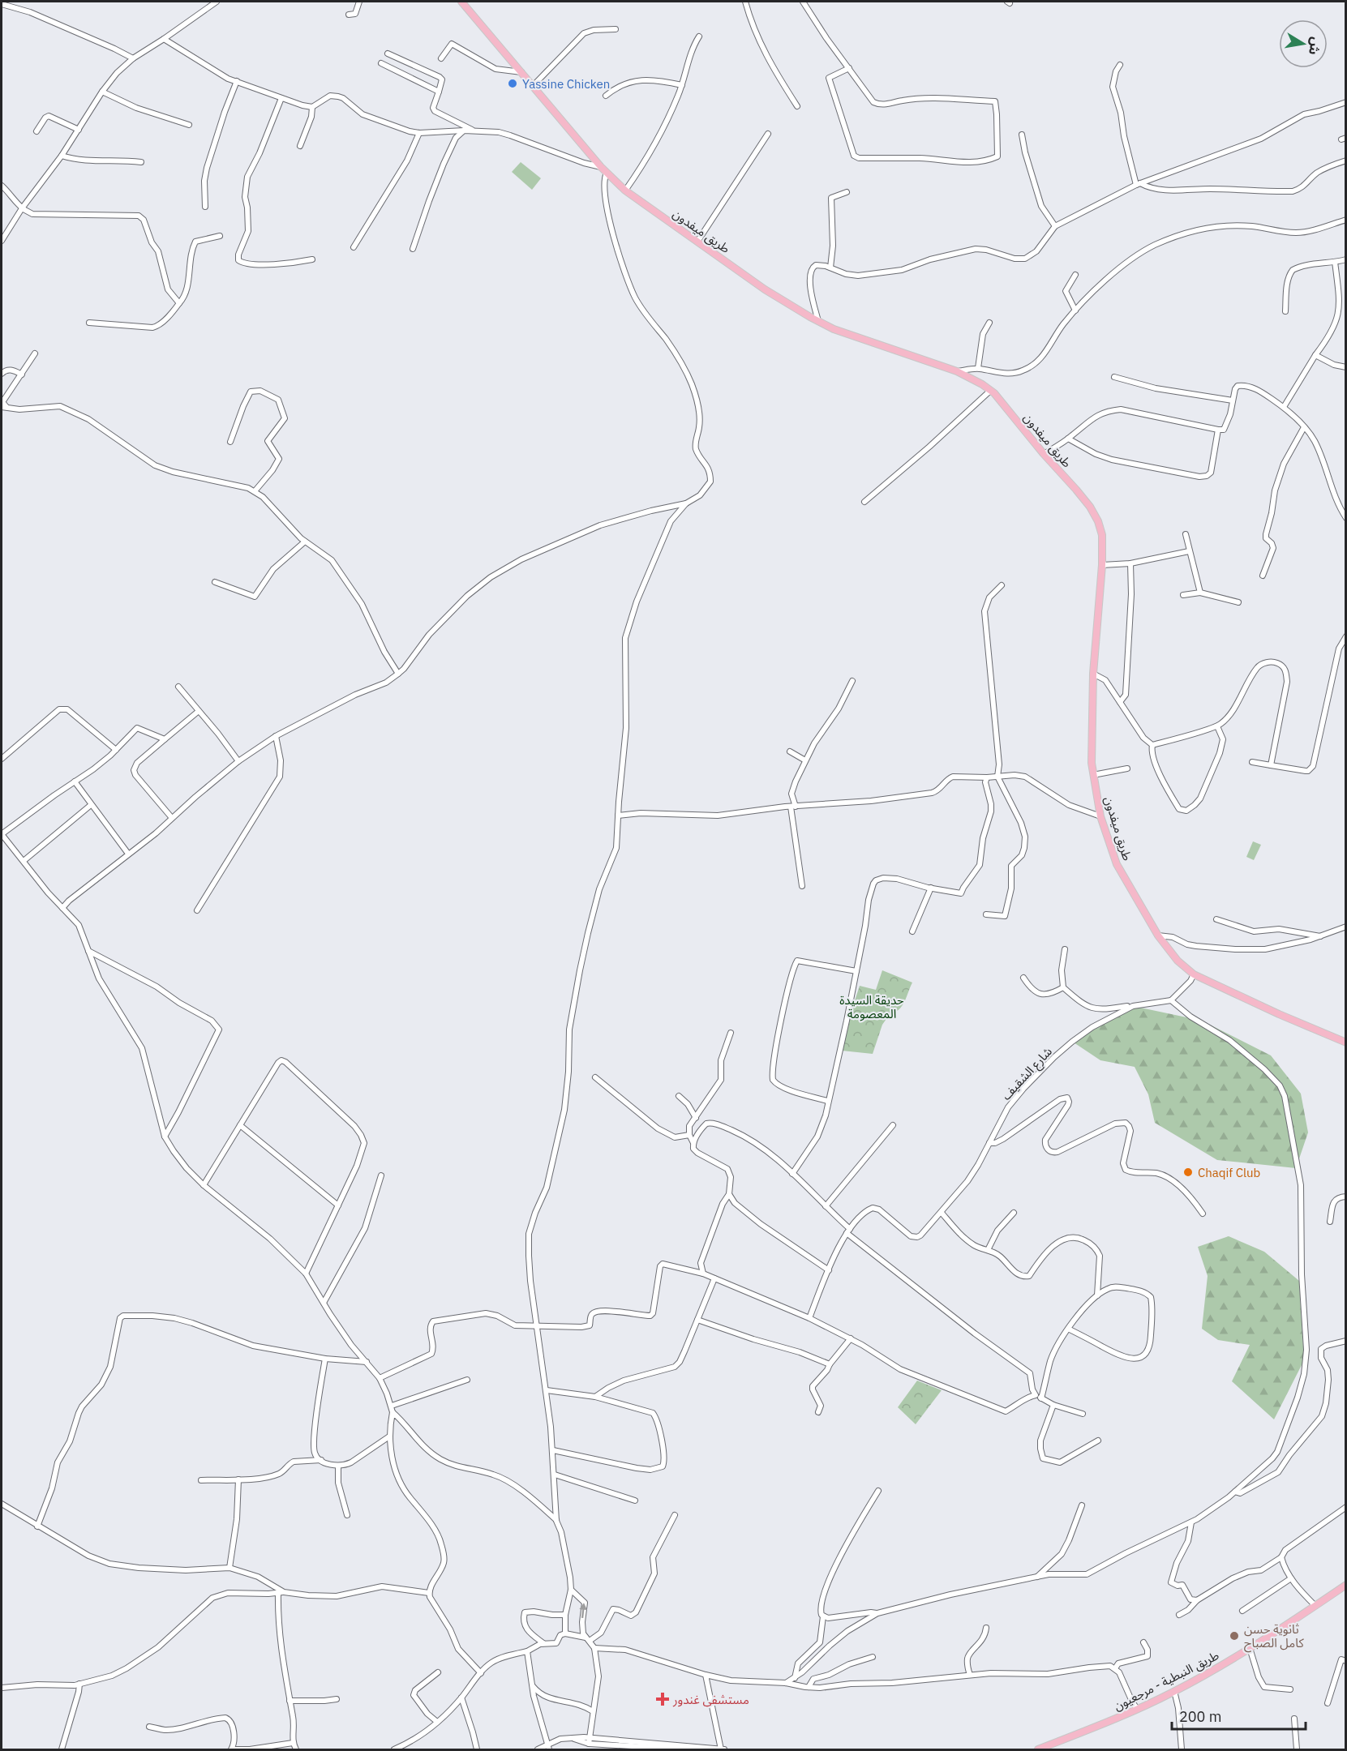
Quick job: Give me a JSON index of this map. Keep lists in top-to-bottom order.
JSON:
{
  "streets": {
    "main road": ["طريق ميفدون", "طريق النبطية - مرجعيون"],
    "street": ["شارع الشقيف"]
  },
  "parks": ["حديقة السيدة المعصومة"],
  "places": {
    "other": ["Yassine Chicken", "Chaqif Club", "ثانوية حسن كامل الصباح"],
    "health": ["مستشفى غندور"]
  },
  "scale_bar": "200 m",
  "north": "right"
}
